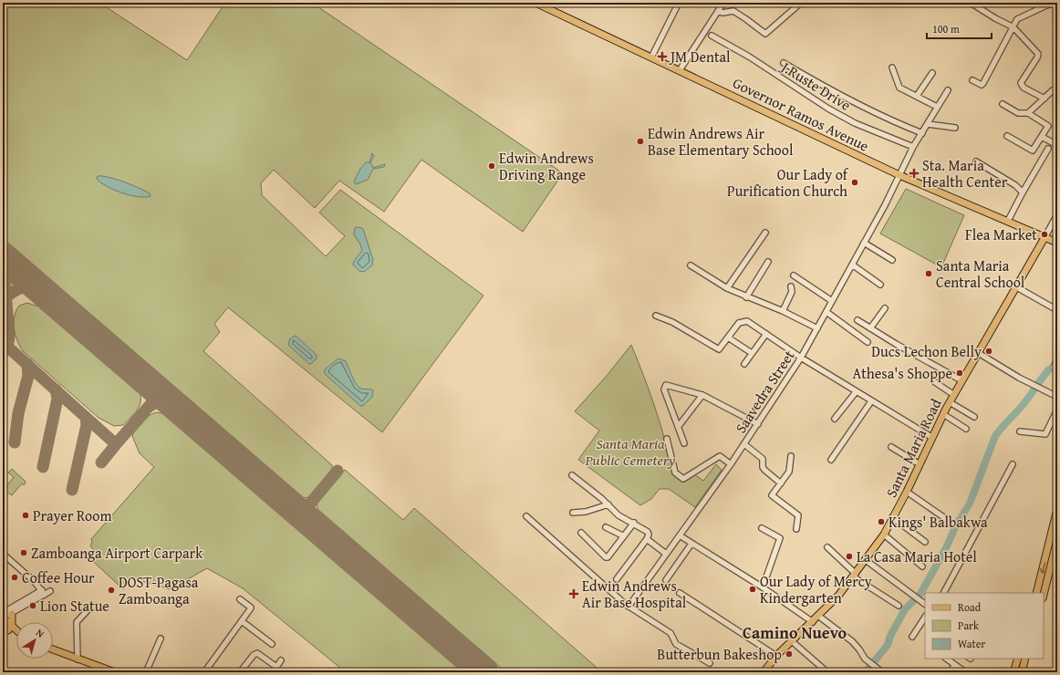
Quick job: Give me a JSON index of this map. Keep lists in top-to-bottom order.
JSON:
{
  "streets": {
    "main road": ["Governor Ramos Avenue", "Santa Maria Road"],
    "street": ["J.Ruste Drive", "Saavedra Street"]
  },
  "crossings": [
    ["J.Ruste Drive", "Saavedra Street"],
    ["Governor Ramos Avenue", "Saavedra Street"],
    ["Governor Ramos Avenue", "Santa Maria Road"]
  ],
  "districts": ["Camino Nuevo"],
  "parks": ["Santa Maria Public Cemetery"],
  "places": {
    "health": ["JM Dental", "Sta. Maria Health Center", "Edwin Andrews Air Base Hospital"],
    "other": [
      "Edwin Andrews Air Base Elementary School",
      "Edwin Andrews Driving Range",
      "Our Lady of Purification Church",
      "Flea Market",
      "Santa Maria Central School",
      "Ducs Lechon Belly",
      "Athesa's Shoppe",
      "Prayer Room",
      "Kings' Balbakwa",
      "Zamboanga Airport Carpark",
      "La Casa Maria Hotel",
      "Coffee Hour",
      "Our Lady of Mercy Kindergarten",
      "DOST-Pagasa Zamboanga",
      "Lion Statue",
      "Butterbun Bakeshop"
    ]
  },
  "legend": ["Road", "Park", "Water"],
  "scale_bar": "100 m",
  "north": "top right"
}
